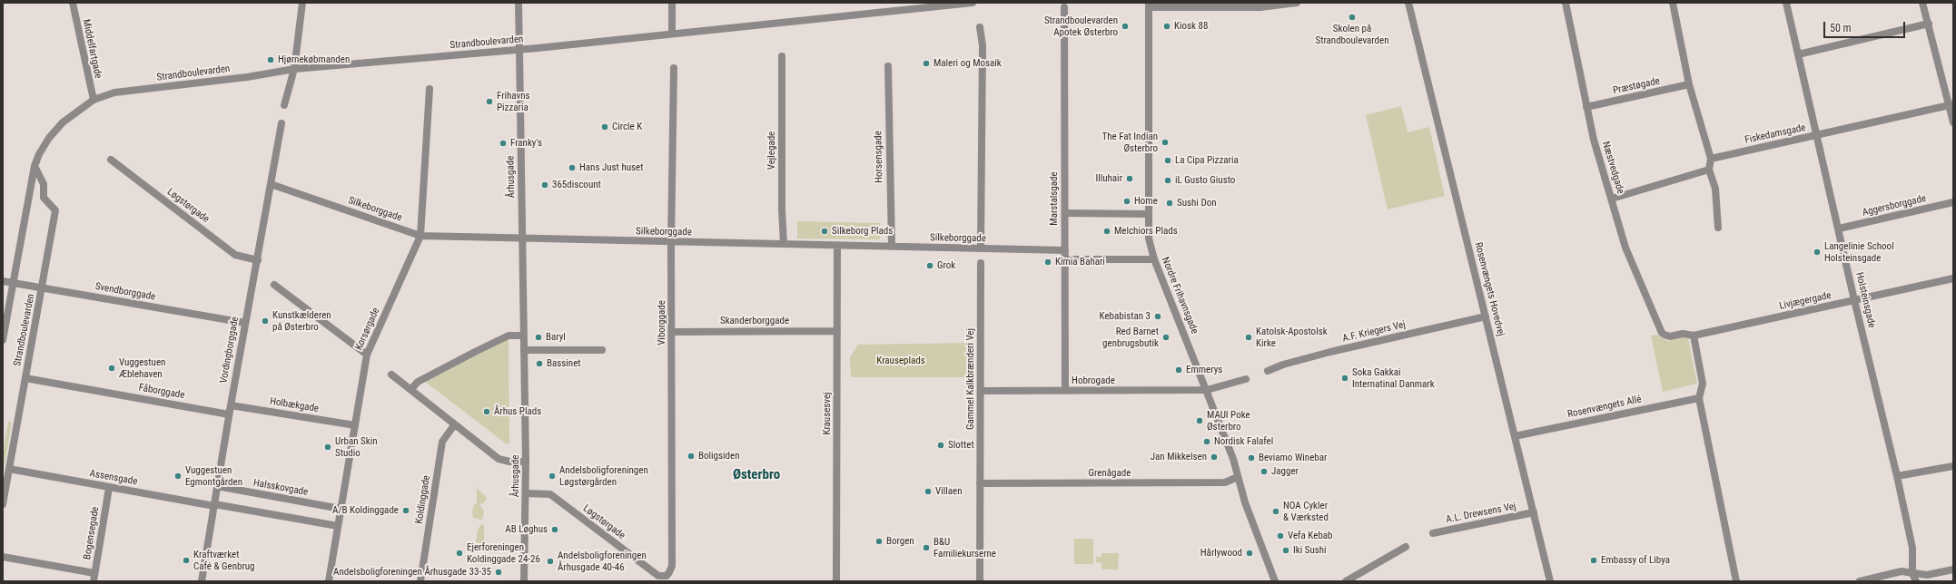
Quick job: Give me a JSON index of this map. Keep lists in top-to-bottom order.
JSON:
{
  "streets": {
    "street": [
      "Strandboulevarden",
      "Middelfartgade",
      "Præstøgade",
      "Fiskedamsgade",
      "Vejlegade",
      "Horsensgade",
      "Næstvedgade",
      "Århusgade",
      "Marstalsgade",
      "Løgstørgade",
      "Aggersborggade",
      "Silkeborggade",
      "Rosenvængets Hovedvej",
      "Svendborggade",
      "Nordre Frihavnsgade",
      "Holsteinsgade",
      "Livjægergade",
      "Skanderborggade",
      "Viborggade",
      "Korsørgade",
      "A.F. Kriegers Vej",
      "Vordingborggade",
      "Gammel Kalkbrænderi Vej",
      "Hobrogade",
      "Fåborggade",
      "Holbækgade",
      "Rosenvængets Allé",
      "Krausesvej",
      "Grenågade",
      "Assensgade",
      "Halsskovgade",
      "Koldinggade",
      "A.L. Drewsens Vej",
      "Bogensegade"
    ]
  },
  "crossings": [
    ["Strandboulevarden", "Middelfartgade"],
    ["Strandboulevarden", "Århusgade"],
    ["Strandboulevarden", "Svendborggade"],
    ["Strandboulevarden", "Fåborggade"],
    ["Strandboulevarden", "Assensgade"],
    ["Præstøgade", "Næstvedgade"],
    ["Fiskedamsgade", "Holsteinsgade"],
    ["Vejlegade", "Silkeborggade"],
    ["Horsensgade", "Silkeborggade"],
    ["Næstvedgade", "Livjægergade"],
    ["Århusgade", "Løgstørgade"],
    ["Århusgade", "Silkeborggade"],
    ["Marstalsgade", "Silkeborggade"],
    ["Marstalsgade", "Hobrogade"],
    ["Løgstørgade", "Viborggade"],
    ["Løgstørgade", "Vordingborggade"],
    ["Aggersborggade", "Holsteinsgade"],
    ["Silkeborggade", "Viborggade"],
    ["Silkeborggade", "Korsørgade"],
    ["Silkeborggade", "Vordingborggade"],
    ["Silkeborggade", "Krausesvej"],
    ["Rosenvængets Hovedvej", "A.F. Kriegers Vej"],
    ["Rosenvængets Hovedvej", "Rosenvængets Allé"],
    ["Rosenvængets Hovedvej", "A.L. Drewsens Vej"],
    ["Svendborggade", "Vordingborggade"],
    ["Nordre Frihavnsgade", "Hobrogade"],
    ["Nordre Frihavnsgade", "Grenågade"],
    ["Holsteinsgade", "Livjægergade"],
    ["Skanderborggade", "Viborggade"],
    ["Skanderborggade", "Krausesvej"],
    ["Korsørgade", "Holbækgade"],
    ["Korsørgade", "Halsskovgade"],
    ["Vordingborggade", "Fåborggade"],
    ["Vordingborggade", "Holbækgade"],
    ["Vordingborggade", "Assensgade"],
    ["Vordingborggade", "Halsskovgade"],
    ["Gammel Kalkbrænderi Vej", "Hobrogade"],
    ["Gammel Kalkbrænderi Vej", "Grenågade"],
    ["Assensgade", "Bogensegade"]
  ],
  "districts": ["Østerbro"],
  "parks": ["Krauseplads"],
  "places": [
    "Skolen på Strandboulevarden",
    "Strandboulevarden Apotek Østerbro",
    "Kiosk 88",
    "Hjørnekøbmanden",
    "Maleri og Mosaik",
    "Frihavns Pizzaria",
    "Circle K",
    "The Fat Indian Østerbro",
    "Franky's",
    "La Cipa Pizzaria",
    "Hans Just huset",
    "Illuhair",
    "iL Gusto Giusto",
    "365discount",
    "Home",
    "Sushi Don",
    "Silkeborg Plads",
    "Melchiors Plads",
    "Langelinie School Holsteinsgade",
    "Kimia Bahari",
    "Grok",
    "Kebabistan 3",
    "Kunstkælderen på Østerbro",
    "Baryl",
    "Red Barnet genbrugsbutik",
    "Katolsk-Apostolsk Kirke",
    "Bassinet",
    "Vuggestuen Æblehaven",
    "Emmerys",
    "Soka Gakkai Internatinal Danmark",
    "Århus Plads",
    "MAUI Poke Østerbro",
    "Nordisk Falafel",
    "Slottet",
    "Urban Skin Studio",
    "Boligsiden",
    "Jan Mikkelsen",
    "Beviamo Winebar",
    "Jagger",
    "Vuggestuen Egmontgården",
    "Andelsboligforeningen Løgstørgården",
    "Villaen",
    "A/B Koldinggade",
    "NOA Cykler & Værksted",
    "AB Løghus",
    "Vefa Kebab",
    "Borgen",
    "B&U Familiekurserne",
    "Iki Sushi",
    "Ejerforeningen Koldinggade 24-26",
    "Hårlywood",
    "Kraftværket Café & Genbrug",
    "Embassy of Libya",
    "Andelsboligforeningen Århusgade 40-46",
    "Andelsboligforeningen Århusgade 33-35"
  ],
  "scale_bar": "50 m"
}
